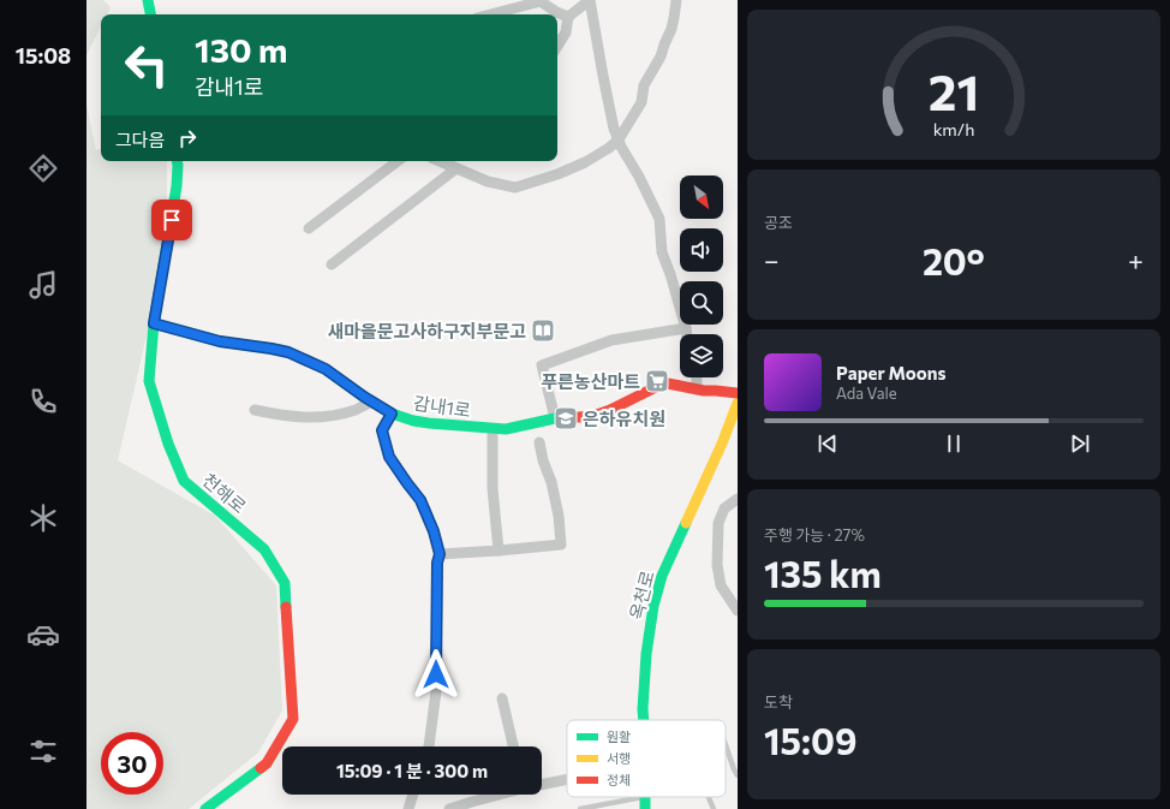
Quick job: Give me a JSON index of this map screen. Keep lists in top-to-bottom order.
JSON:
{
  "streets": {
    "street": ["감내1로", "천해로", "옥천로"]
  },
  "crossings": [
    ["감내1로", "천해로"]
  ],
  "places": {
    "library": ["새마을문고사하구지부문고"],
    "supermarket": ["푸른농산마트"],
    "school or university": ["은하유치원"]
  },
  "legend": ["원활", "서행", "정체"],
  "north": "bottom right",
  "page": {
    "tabs": "15:08",
    "turn": ["130 m", "감내1로"],
    "then": "그다음",
    "tile": [
      "공조",
      ["주행 가능 · 27%", "135 km"],
      ["도착", "15:09"]
    ],
    "heat": ["−", "20°", "+"],
    "song": ["Paper Moons", "Ada Vale"],
    "limit": "30",
    "trip": "15:09 · 1 분 · 300 m",
    "gauge": ["21", "km/h"]
  }
}
